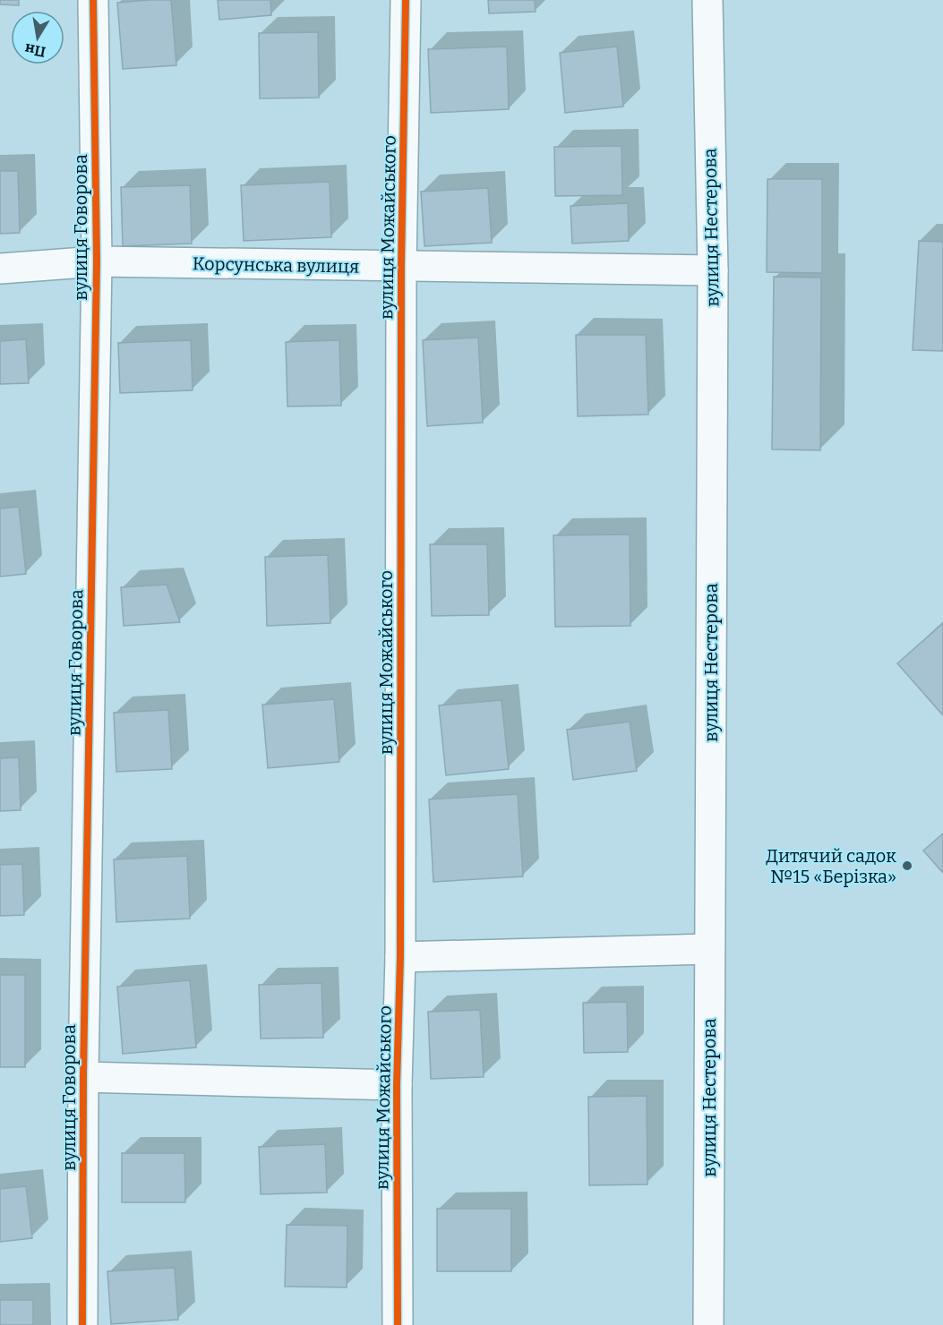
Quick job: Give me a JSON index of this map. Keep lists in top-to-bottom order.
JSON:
{
  "streets": {
    "street": [
      "вулиця Говорова",
      "вулиця Можайського",
      "вулиця Нестерова",
      "Корсунська вулиця"
    ]
  },
  "crossings": [
    ["вулиця Говорова", "Корсунська вулиця"],
    ["вулиця Можайського", "Корсунська вулиця"],
    ["вулиця Нестерова", "Корсунська вулиця"]
  ],
  "places": ["Дитячий садок №15 «Берізка»"],
  "north": "bottom"
}
